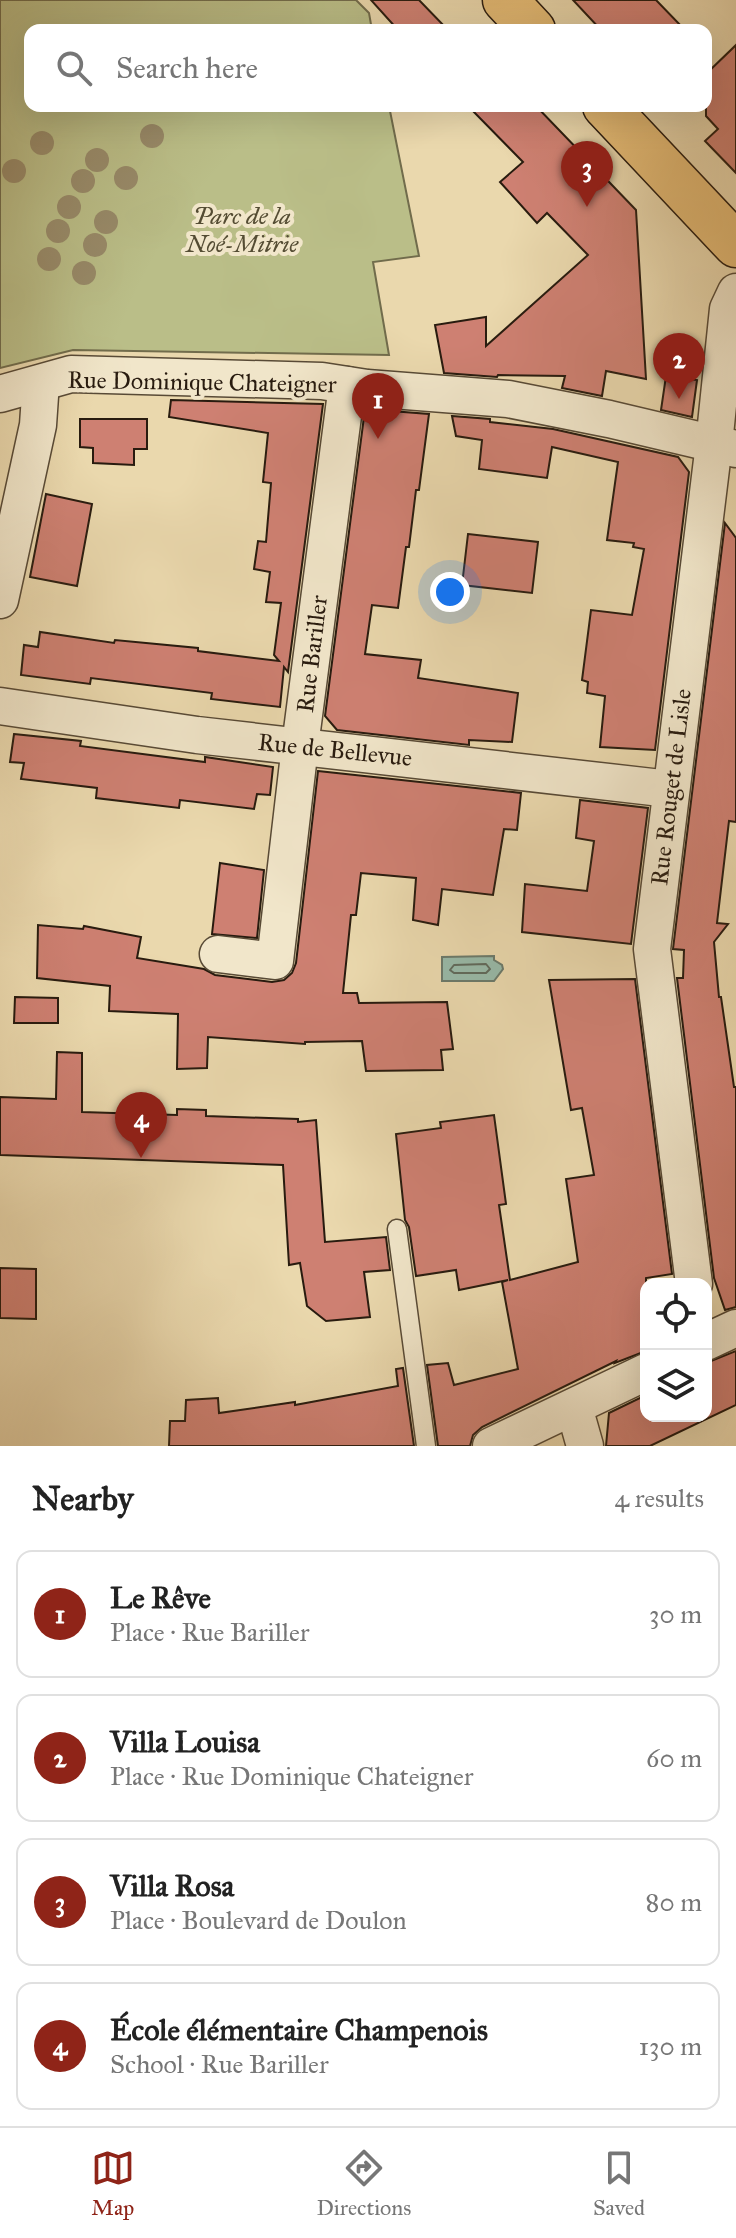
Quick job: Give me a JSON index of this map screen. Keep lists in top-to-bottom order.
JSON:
{
  "streets": {
    "street": [
      "Rue Dominique Chateigner",
      "Rue Bariller",
      "Rue de Bellevue",
      "Rue Rouget de Lisle"
    ]
  },
  "crossings": [
    ["Rue Dominique Chateigner", "Rue Bariller"],
    ["Rue Dominique Chateigner", "Rue Rouget de Lisle"],
    ["Rue Bariller", "Rue de Bellevue"],
    ["Rue de Bellevue", "Rue Rouget de Lisle"]
  ],
  "parks": ["Parc de la Noé-Mitrie"],
  "page": {
    "search": "Search here",
    "pins": [
      "3",
      "2",
      "1",
      "4"
    ],
    "heading": ["Nearby", "4 results"],
    "list": [
      {
        "mark": "1",
        "name": "Le Rêve",
        "note": "Place · Rue Bariller",
        "value": "30 m"
      },
      {
        "mark": "2",
        "name": "Villa Louisa",
        "note": "Place · Rue Dominique Chateigner",
        "value": "60 m"
      },
      {
        "mark": "3",
        "name": "Villa Rosa",
        "note": "Place · Boulevard de Doulon",
        "value": "80 m"
      },
      {
        "mark": "4",
        "name": "École élémentaire Champenois",
        "note": "School · Rue Bariller",
        "value": "130 m"
      }
    ],
    "nav": ["Map", "Directions", "Saved"]
  }
}
